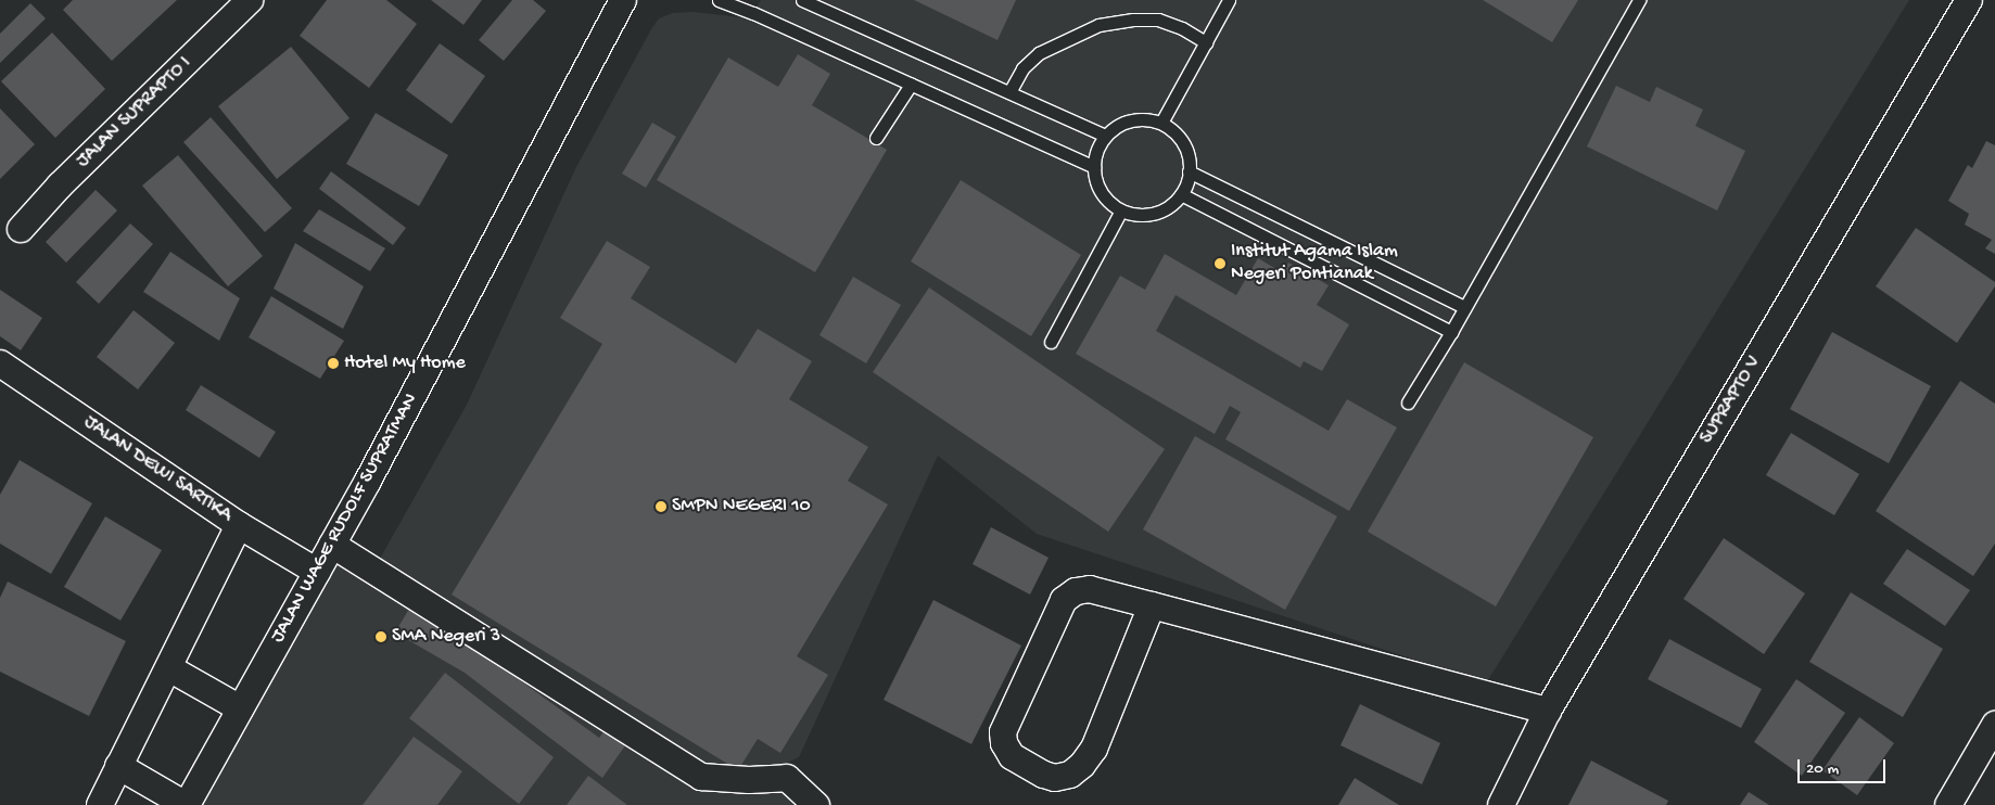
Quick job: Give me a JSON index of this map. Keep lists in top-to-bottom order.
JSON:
{
  "streets": {
    "street": [
      "JALAN SUPRAPTO I",
      "SUPRAPTO V",
      "JALAN DEWI SARTIKA",
      "JALAN WAGE RUDOLF SUPRATMAN"
    ]
  },
  "crossings": [
    ["JALAN DEWI SARTIKA", "JALAN WAGE RUDOLF SUPRATMAN"]
  ],
  "places": [
    "Institut Agama Islam Negeri Pontianak",
    "Hotel My Home",
    "SMPN NEGERI 10",
    "SMA Negeri 3"
  ],
  "scale_bar": "20 m"
}
